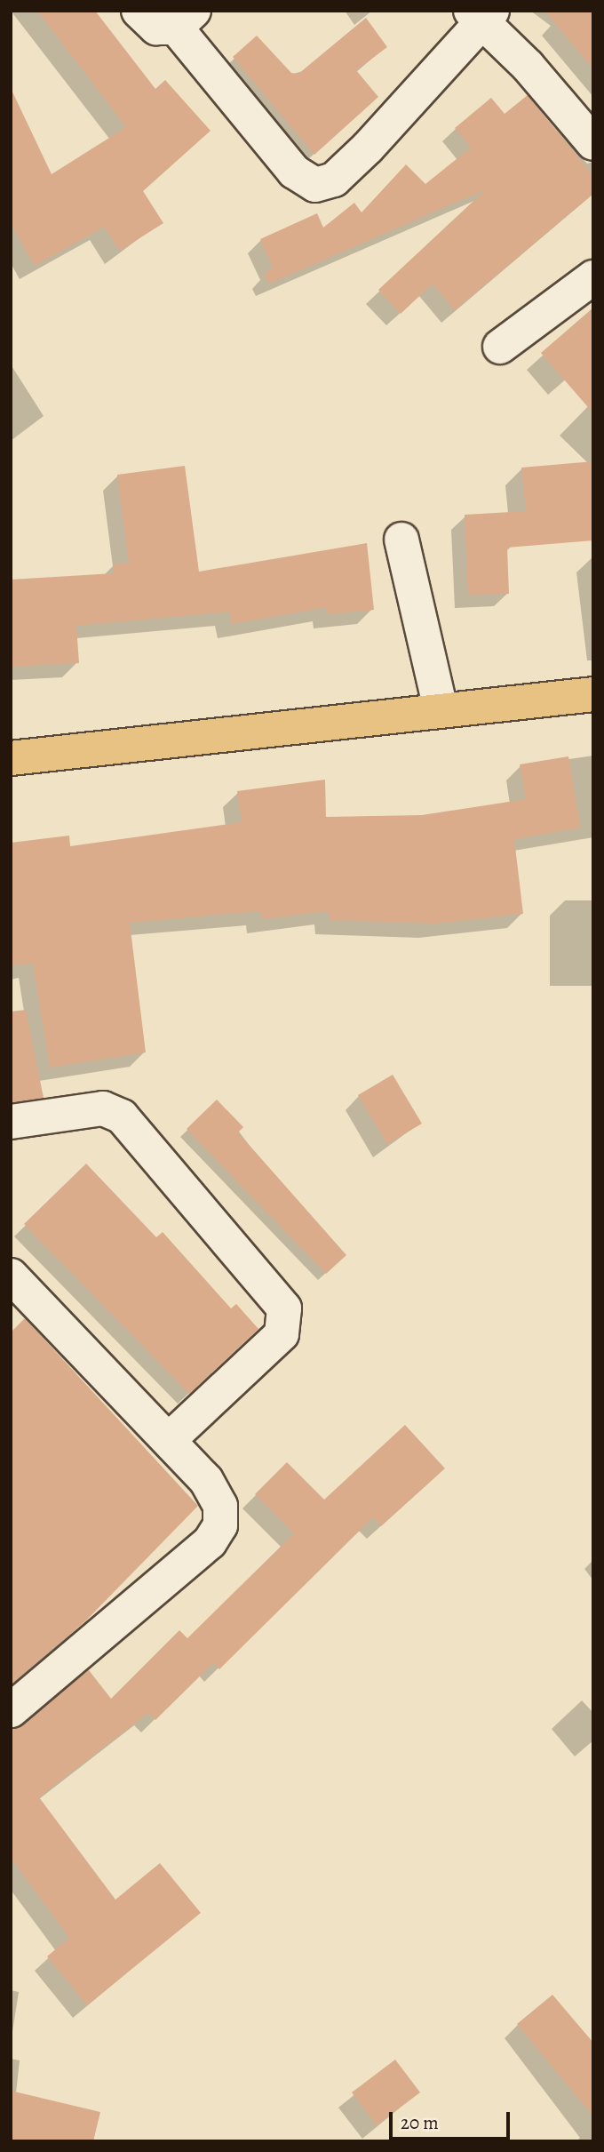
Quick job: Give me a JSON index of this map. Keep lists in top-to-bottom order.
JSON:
{
  "scale_bar": "20 m"
}
